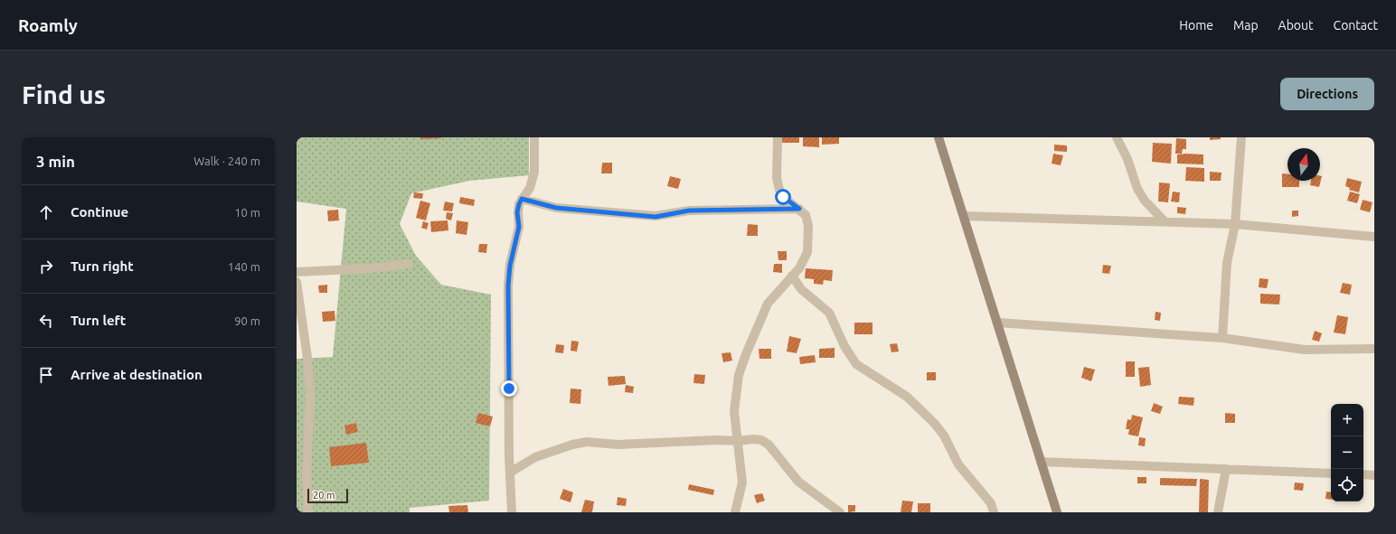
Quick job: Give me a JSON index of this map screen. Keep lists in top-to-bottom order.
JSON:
{
  "scale_bar": "20 m",
  "north": "top",
  "page": {
    "header": "Roamly",
    "nav": [
      "Home",
      "Map",
      "About",
      "Contact"
    ],
    "buttons": "Directions",
    "title": "Find us",
    "heading": ["3 min", "Walk · 240 m"],
    "list": [
      ["Continue", "10 m"],
      ["Turn right", "140 m"],
      ["Turn left", "90 m"],
      "Arrive at destination"
    ],
    "map_buttons": ["+", "−"],
    "scale": "20 m"
  }
}
